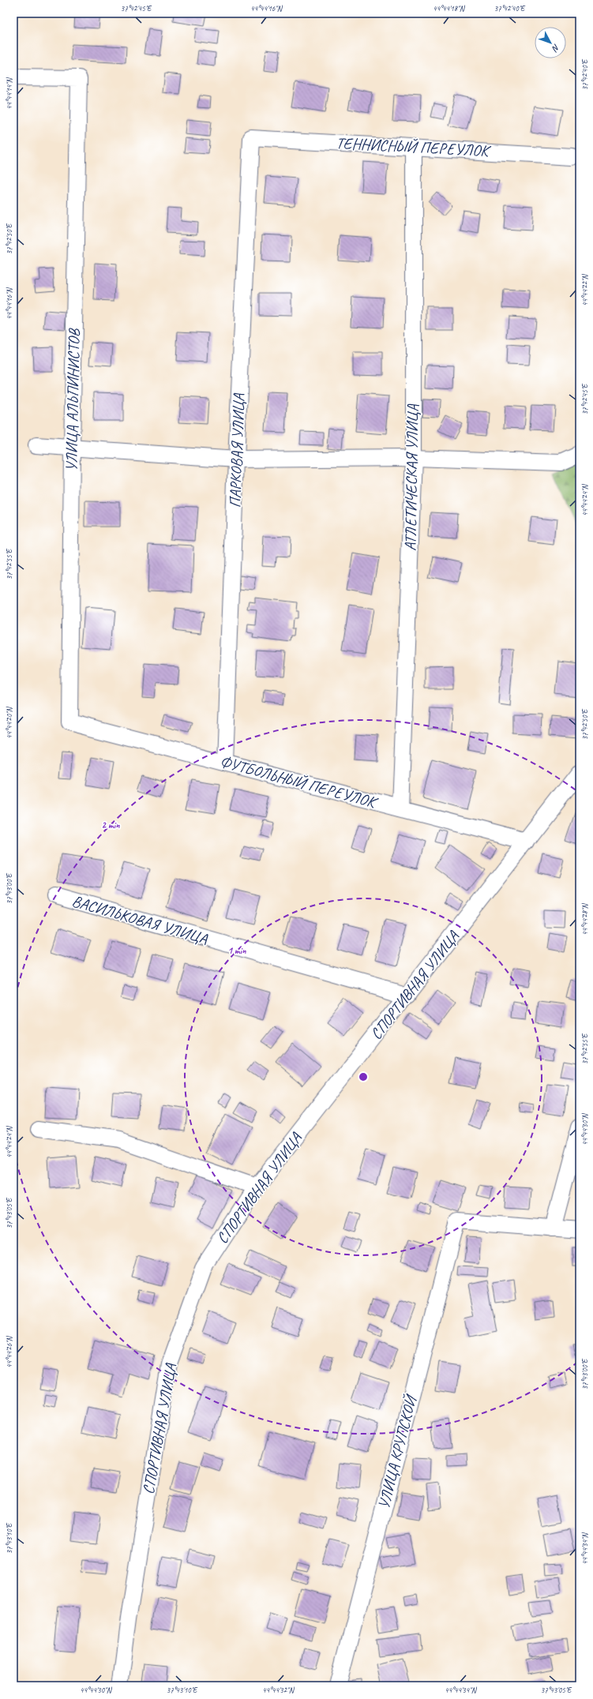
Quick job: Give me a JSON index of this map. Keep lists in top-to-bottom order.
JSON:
{
  "streets": {
    "street": [
      "ТЕННИСНЫЙ ПЕРЕУЛОК",
      "УЛИЦА АЛЬПИНИСТОВ",
      "ПАРКОВАЯ УЛИЦА",
      "АТЛЕТИЧЕСКАЯ УЛИЦА",
      "ФУТБОЛЬНЫЙ ПЕРЕУЛОК",
      "ВАСИЛЬКОВАЯ УЛИЦА",
      "СПОРТИВНАЯ УЛИЦА",
      "УЛИЦА КРУПСКОЙ"
    ]
  },
  "crossings": [
    ["ТЕННИСНЫЙ ПЕРЕУЛОК", "ПАРКОВАЯ УЛИЦА"],
    ["ТЕННИСНЫЙ ПЕРЕУЛОК", "АТЛЕТИЧЕСКАЯ УЛИЦА"],
    ["УЛИЦА АЛЬПИНИСТОВ", "ФУТБОЛЬНЫЙ ПЕРЕУЛОК"],
    ["ПАРКОВАЯ УЛИЦА", "ФУТБОЛЬНЫЙ ПЕРЕУЛОК"],
    ["АТЛЕТИЧЕСКАЯ УЛИЦА", "ФУТБОЛЬНЫЙ ПЕРЕУЛОК"],
    ["ФУТБОЛЬНЫЙ ПЕРЕУЛОК", "СПОРТИВНАЯ УЛИЦА"],
    ["ВАСИЛЬКОВАЯ УЛИЦА", "СПОРТИВНАЯ УЛИЦА"]
  ],
  "north": "bottom right",
  "coordinates": [
    "37°42'45\"E",
    "44°44'16\"N",
    "44°44'18\"N",
    "37°42'40\"E",
    "44°44'14\"N",
    "37°42'50\"E",
    "44°44'22\"N",
    "44°44'24\"N",
    "37°42'55\"E",
    "44°44'20\"N",
    "37°43'00\"E",
    "44°44'28\"N",
    "44°44'30\"N",
    "37°43'05\"E",
    "44°44'26\"N",
    "37°43'10\"E",
    "44°44'34\"N",
    "44°44'32\"N"
  ],
  "rings": ["2 min", "1 min"]
}
